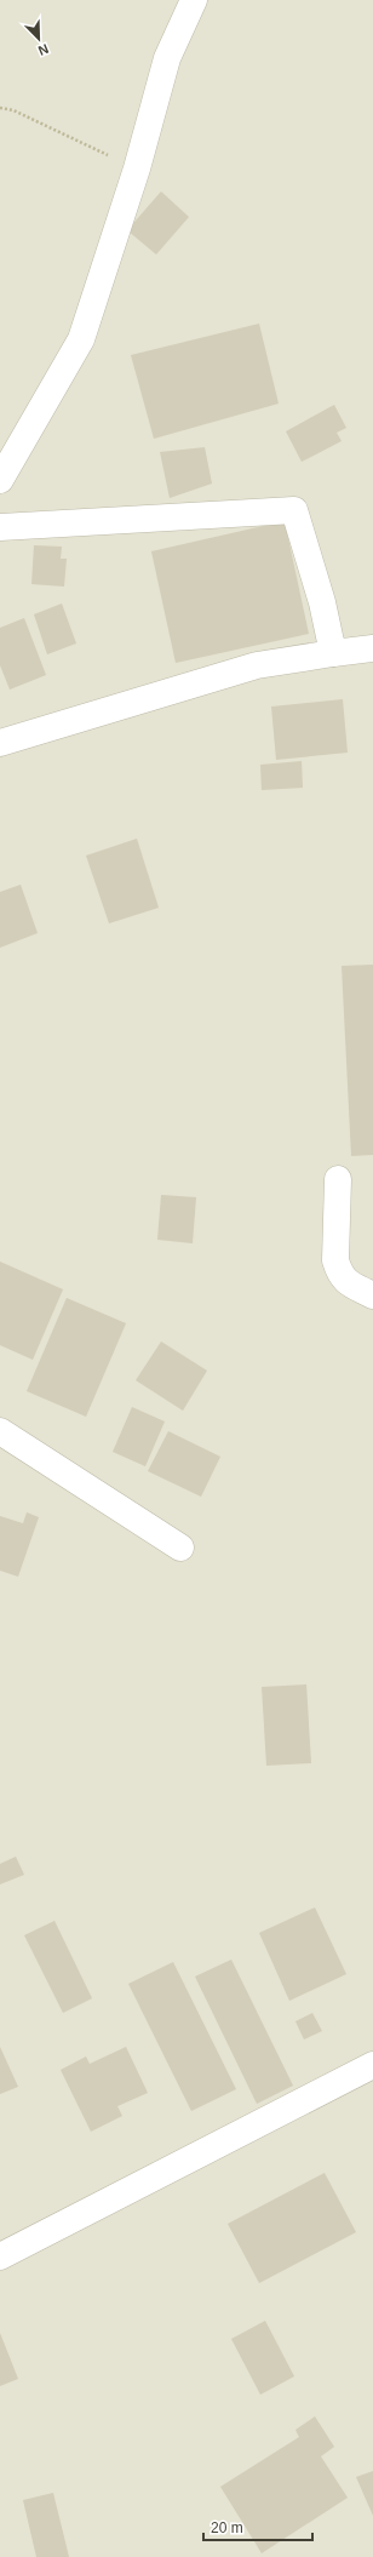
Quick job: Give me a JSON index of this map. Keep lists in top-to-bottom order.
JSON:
{
  "scale_bar": "20 m",
  "north": "bottom right"
}
